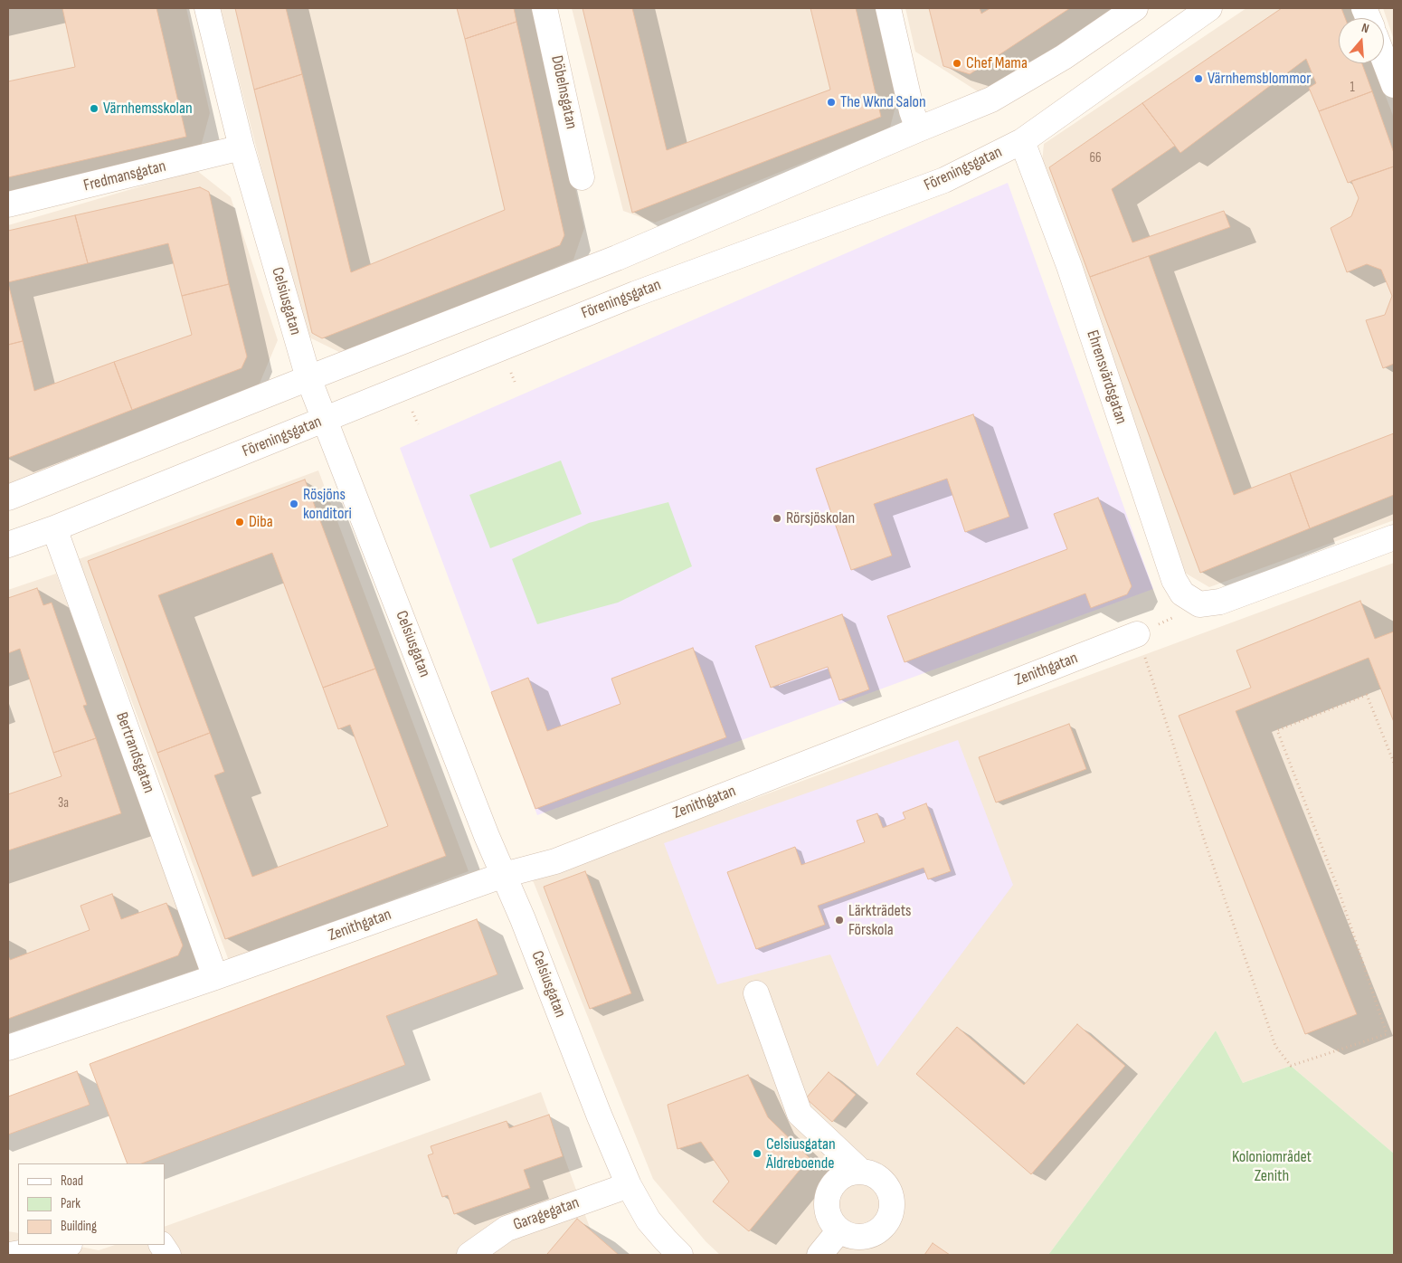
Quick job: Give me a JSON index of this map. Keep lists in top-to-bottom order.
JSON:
{
  "streets": {
    "street": [
      "Döbelnsgatan",
      "Föreningsgatan",
      "Fredmansgatan",
      "Celsiusgatan",
      "Ehrensvärdsgatan",
      "Zenithgatan",
      "Bertrandsgatan",
      "Garagegatan"
    ]
  },
  "crossings": [
    ["Föreningsgatan", "Celsiusgatan"],
    ["Föreningsgatan", "Ehrensvärdsgatan"],
    ["Föreningsgatan", "Bertrandsgatan"],
    ["Fredmansgatan", "Celsiusgatan"],
    ["Celsiusgatan", "Zenithgatan"],
    ["Celsiusgatan", "Garagegatan"],
    ["Zenithgatan", "Bertrandsgatan"]
  ],
  "parks": ["Koloniområdet Zenith"],
  "places": [
    "Chef Mama",
    "Värnhemsblommor",
    "The Wknd Salon",
    "Värnhemsskolan",
    "Rösjöns konditori",
    "Rörsjöskolan",
    "Diba",
    "Lärkträdets Förskola",
    "Celsiusgatan Äldreboende"
  ],
  "house_numbers": ["1", "66", "3a"],
  "legend": ["Road", "Park", "Building"],
  "north": "top"
}
